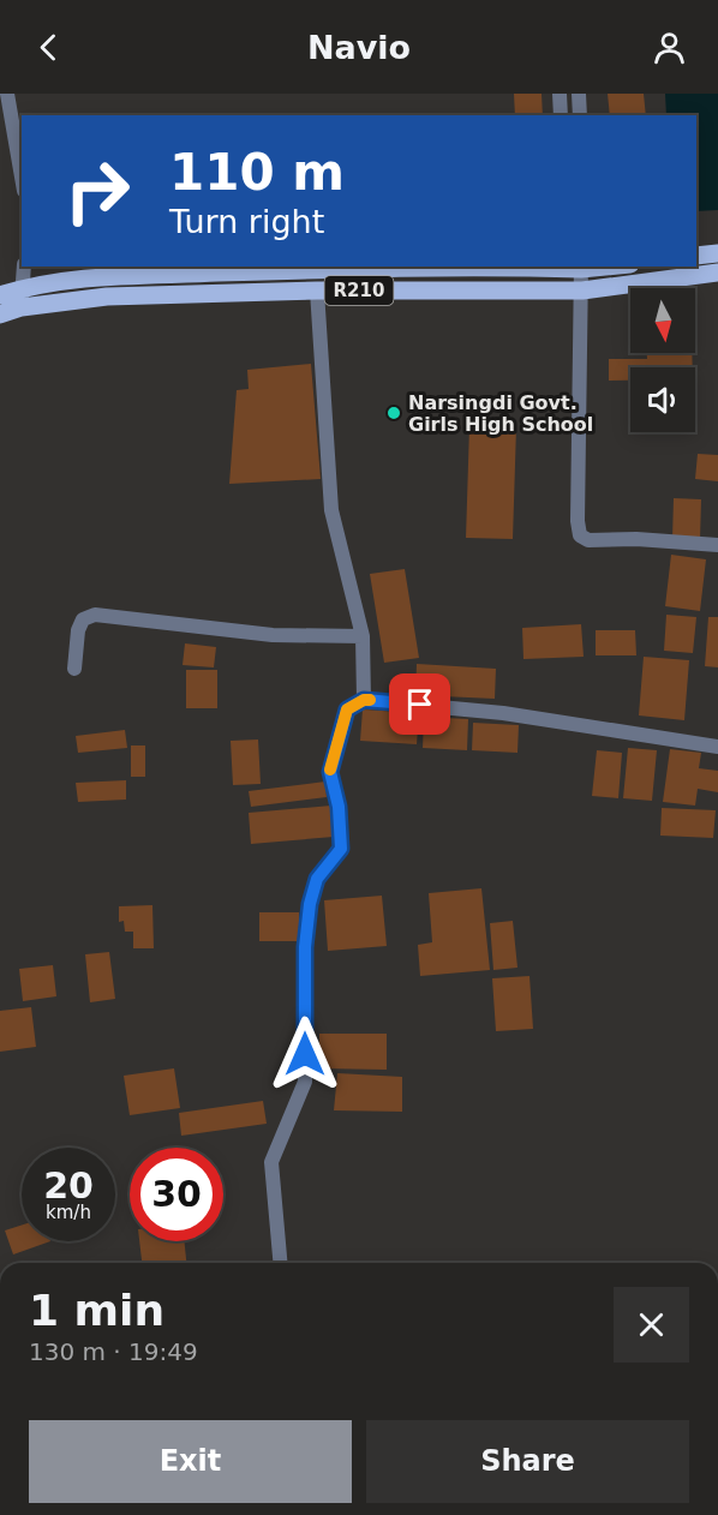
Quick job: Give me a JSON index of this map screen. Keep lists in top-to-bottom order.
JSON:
{
  "streets": {
    "main road": ["R210"]
  },
  "places": ["Narsingdi Govt. Girls High School"],
  "north": "bottom",
  "page": {
    "header": "Navio",
    "turn": ["110 m", "Turn right"],
    "speed": "20 km/h",
    "limit": "30",
    "heading": ["1 min", "130 m · 19:49"],
    "buttons": ["Exit", "Share"]
  }
}
